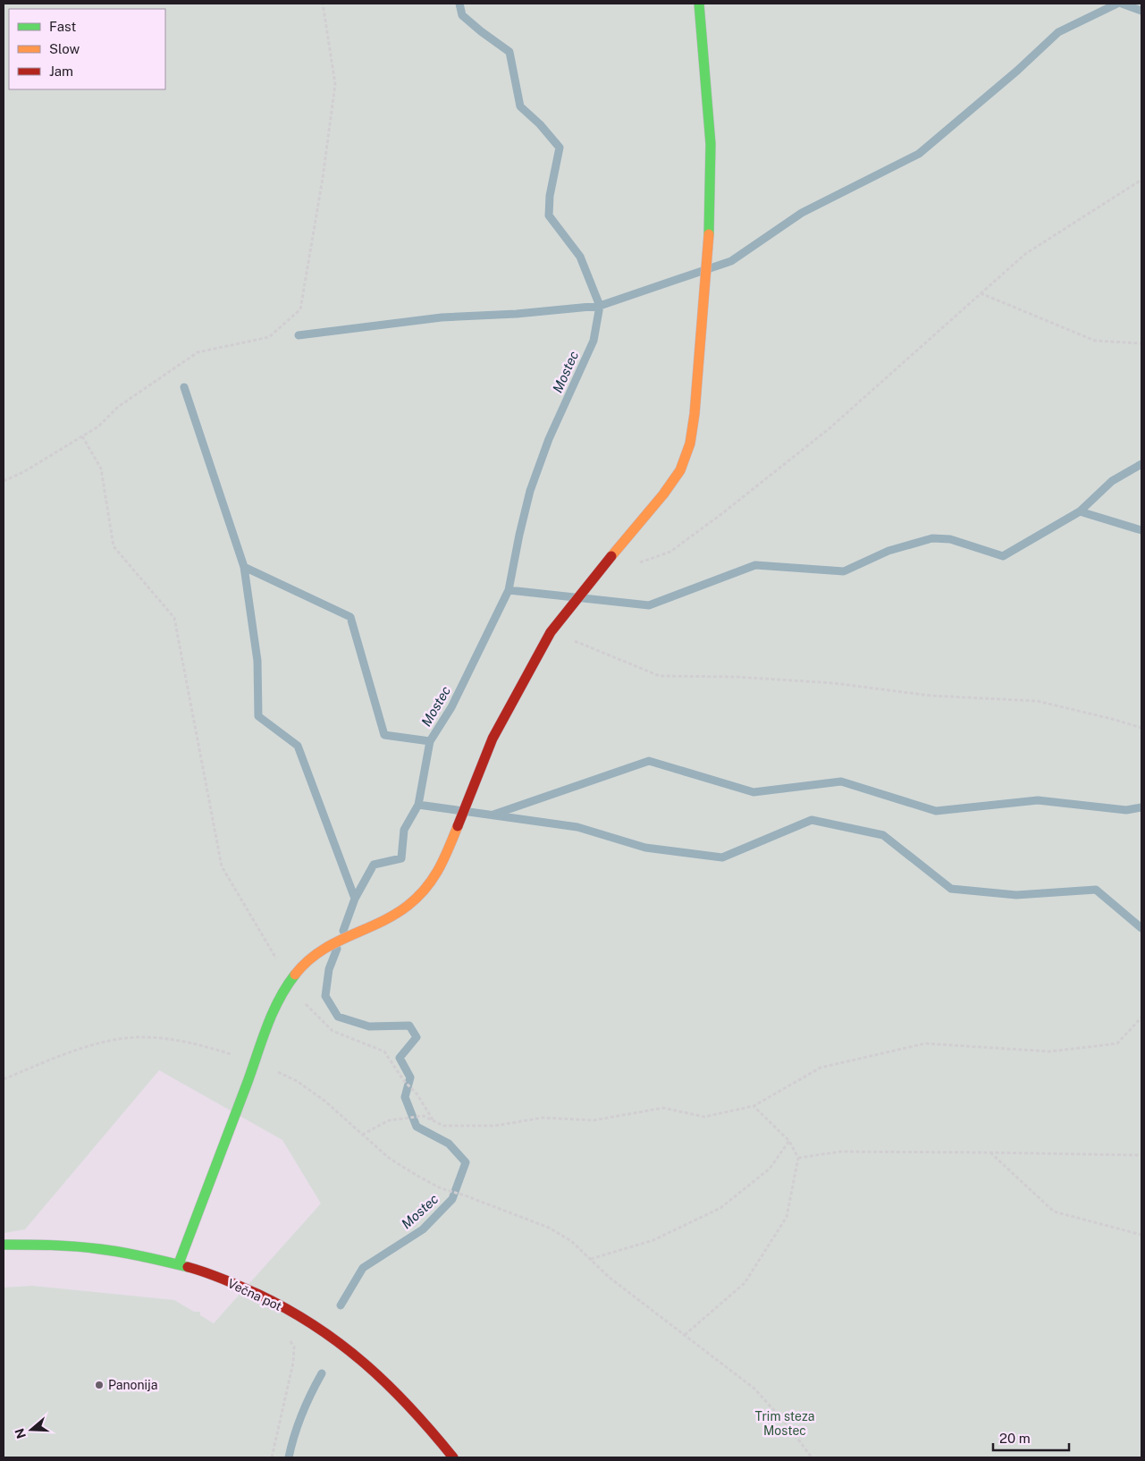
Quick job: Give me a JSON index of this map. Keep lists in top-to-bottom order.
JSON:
{
  "streets": {
    "street": ["Večna pot"]
  },
  "water": ["Mostec"],
  "parks": ["Trim steza Mostec"],
  "places": ["Panonija"],
  "legend": ["Fast", "Slow", "Jam"],
  "scale_bar": "20 m",
  "north": "left"
}
